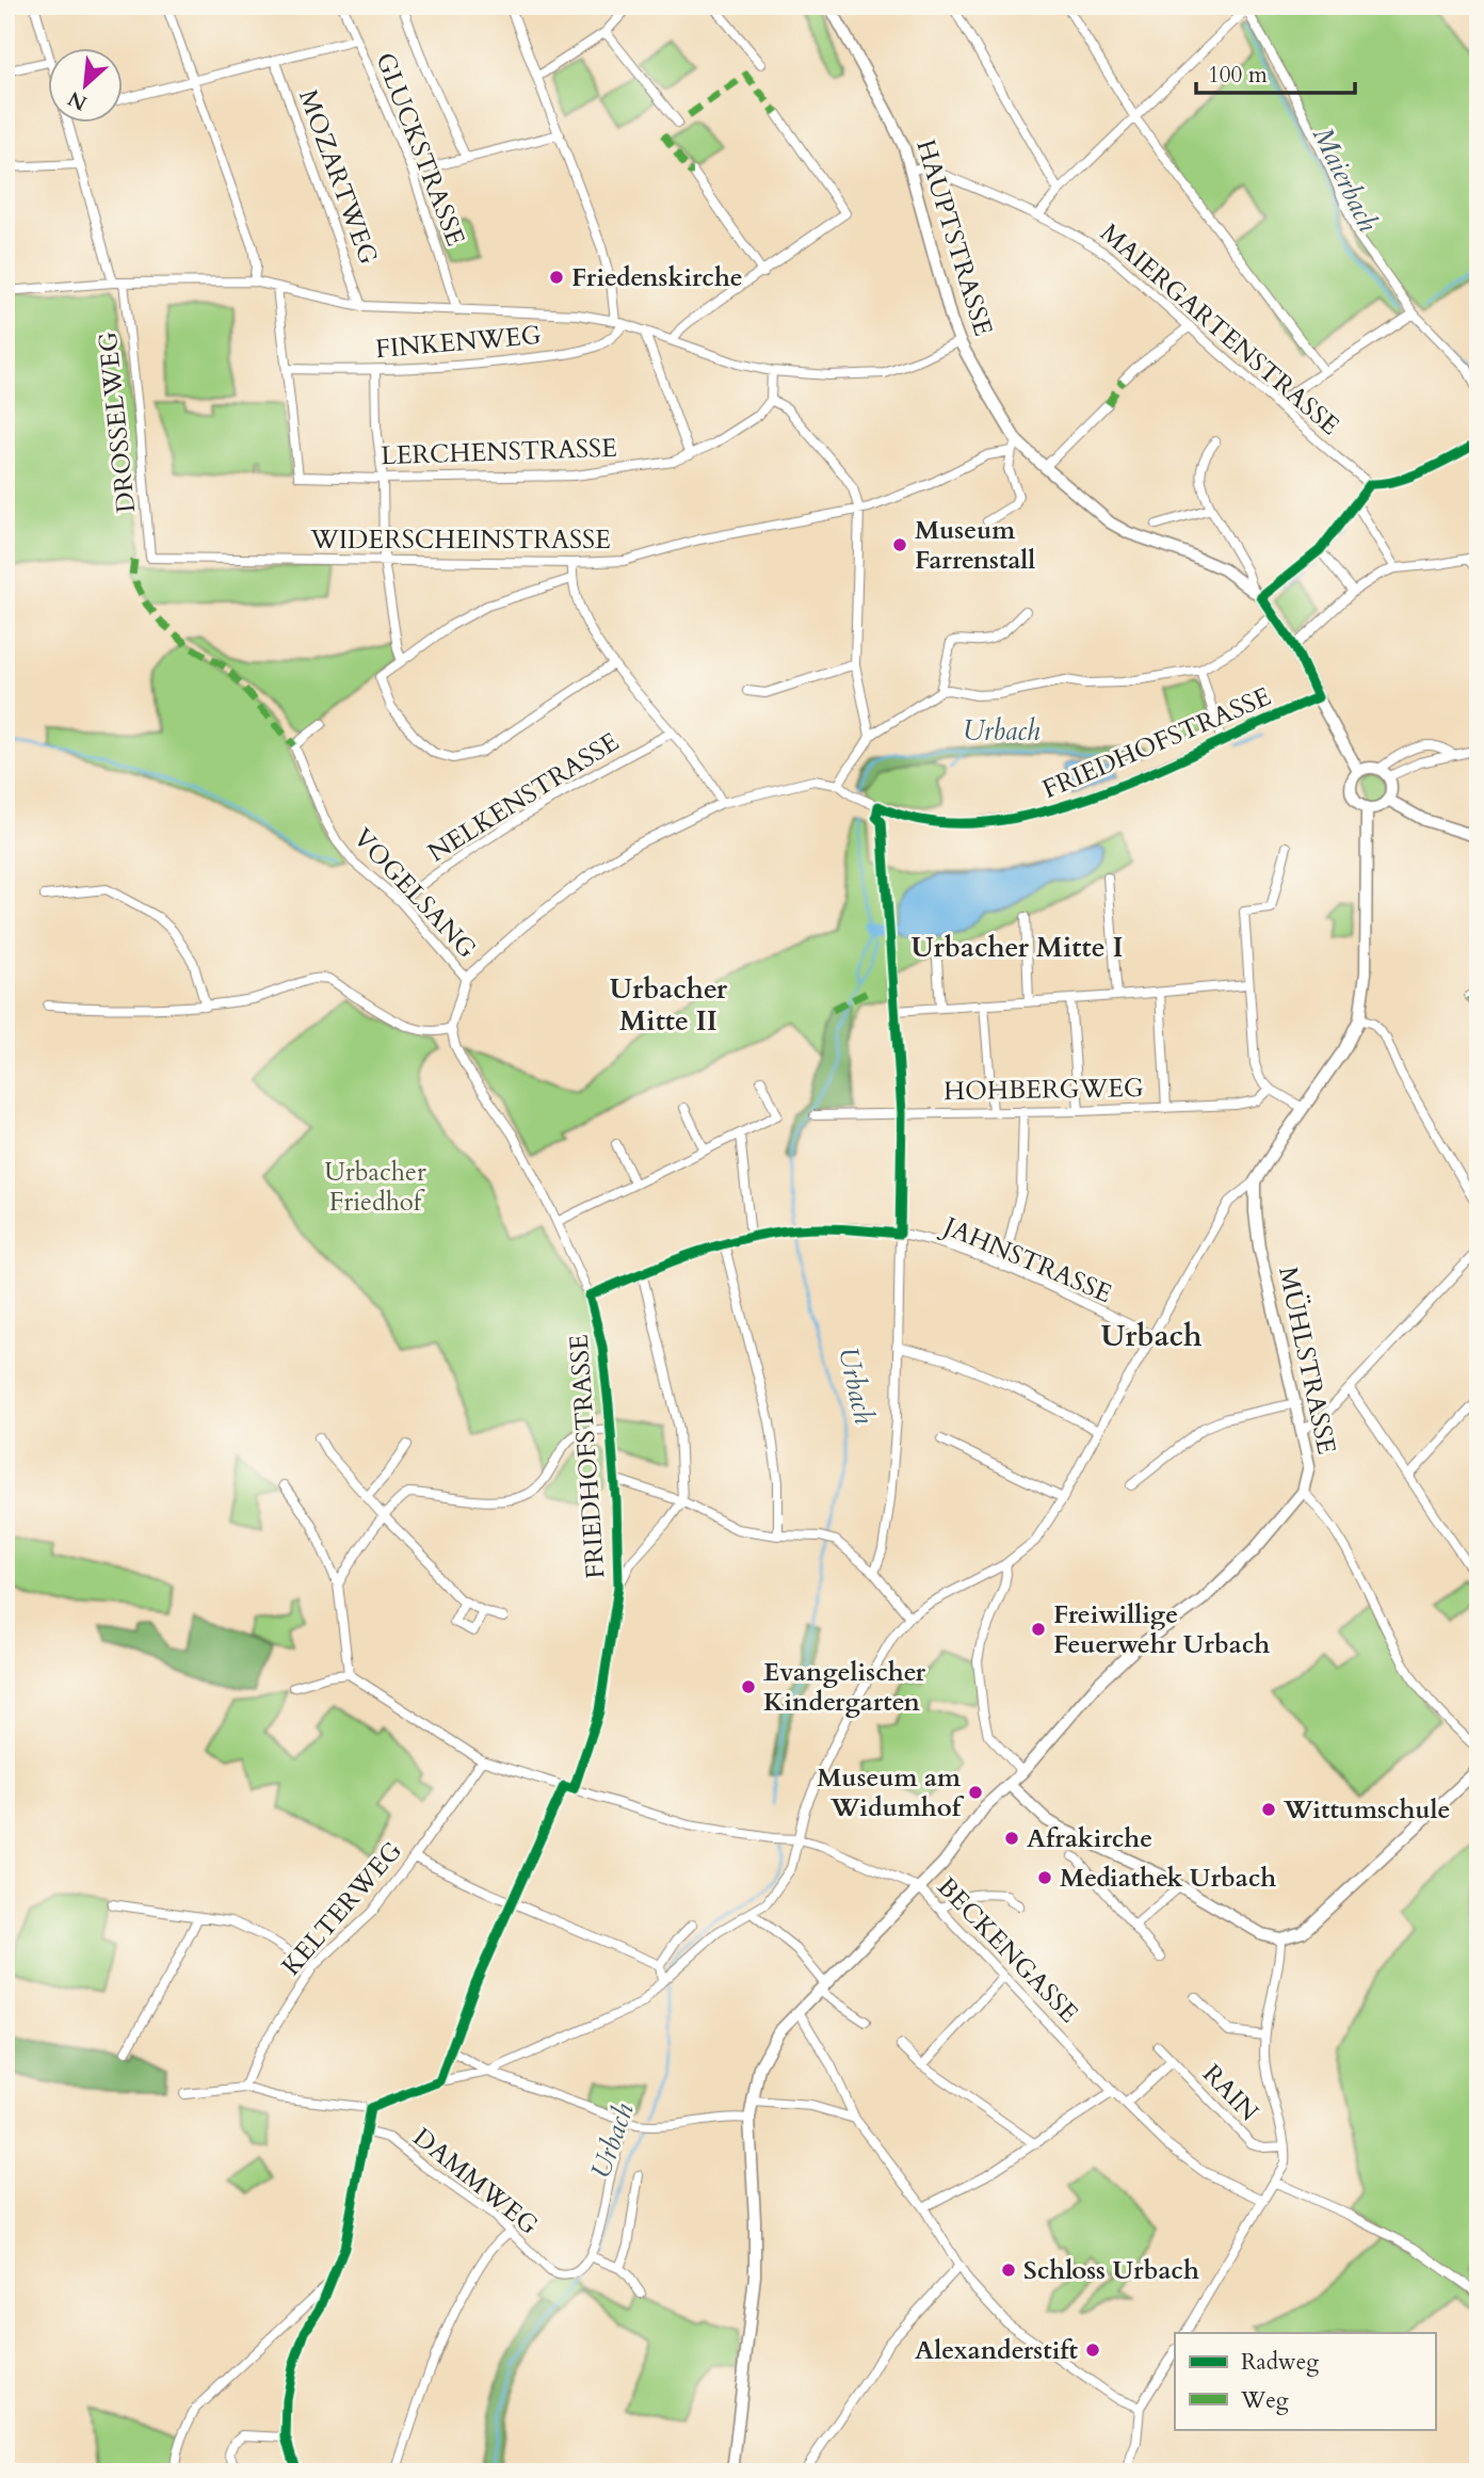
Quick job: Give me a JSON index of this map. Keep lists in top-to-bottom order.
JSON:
{
  "streets": {
    "street": [
      "GLUCKSTRASSE",
      "MOZARTWEG",
      "HAUPTSTRASSE",
      "MAIERGARTENSTRASSE",
      "FINKENWEG",
      "DROSSELWEG",
      "LERCHENSTRASSE",
      "WIDERSCHEINSTRASSE",
      "FRIEDHOFSTRASSE",
      "NELKENSTRASSE",
      "VOGELSANG",
      "HOHBERGWEG",
      "JAHNSTRASSE",
      "MÜHLSTRASSE",
      "KELTERWEG",
      "BECKENGASSE",
      "RAIN",
      "DAMMWEG"
    ]
  },
  "crossings": [
    ["HAUPTSTRASSE", "MAIERGARTENSTRASSE"],
    ["HAUPTSTRASSE", "WIDERSCHEINSTRASSE"],
    ["HAUPTSTRASSE", "FRIEDHOFSTRASSE"],
    ["FINKENWEG", "LERCHENSTRASSE"],
    ["DROSSELWEG", "WIDERSCHEINSTRASSE"],
    ["FRIEDHOFSTRASSE", "VOGELSANG"],
    ["FRIEDHOFSTRASSE", "JAHNSTRASSE"],
    ["FRIEDHOFSTRASSE", "BECKENGASSE"],
    ["NELKENSTRASSE", "VOGELSANG"],
    ["MÜHLSTRASSE", "BECKENGASSE"],
    ["KELTERWEG", "BECKENGASSE"]
  ],
  "districts": ["Urbacher Mitte I", "Urbacher Mitte II", "Urbach"],
  "water": ["Maierbach", "Urbach"],
  "parks": ["Urbacher Friedhof"],
  "places": [
    "Friedenskirche",
    "Museum Farrenstall",
    "Freiwillige Feuerwehr Urbach",
    "Evangelischer Kindergarten",
    "Museum am Widumhof",
    "Wittumschule",
    "Afrakirche",
    "Mediathek Urbach",
    "Schloss Urbach",
    "Alexanderstift"
  ],
  "legend": ["Radweg", "Weg"],
  "scale_bar": "100 m",
  "north": "bottom left"
}
